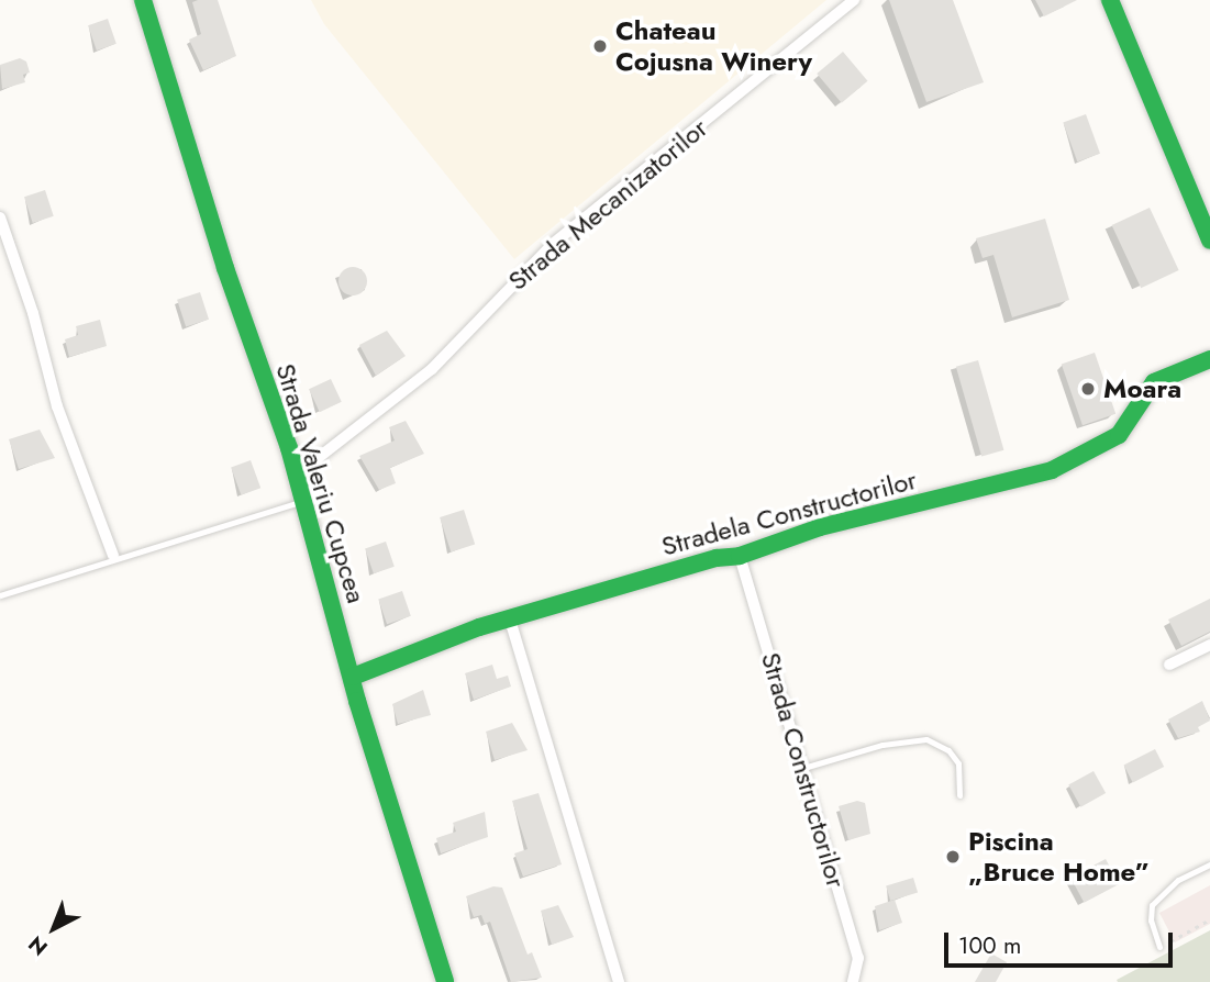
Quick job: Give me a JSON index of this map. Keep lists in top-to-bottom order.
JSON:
{
  "streets": {
    "street": [
      "Strada Mecanizatorilor",
      "Strada Valeriu Cupcea",
      "Stradela Constructorilor",
      "Strada Constructorilor"
    ]
  },
  "crossings": [
    ["Strada Mecanizatorilor", "Strada Valeriu Cupcea"],
    ["Strada Valeriu Cupcea", "Stradela Constructorilor"],
    ["Stradela Constructorilor", "Strada Constructorilor"]
  ],
  "places": ["Chateau Cojusna Winery", "Moara", "Piscina „Bruce Home”"],
  "scale_bar": "100 m",
  "north": "bottom left"
}
